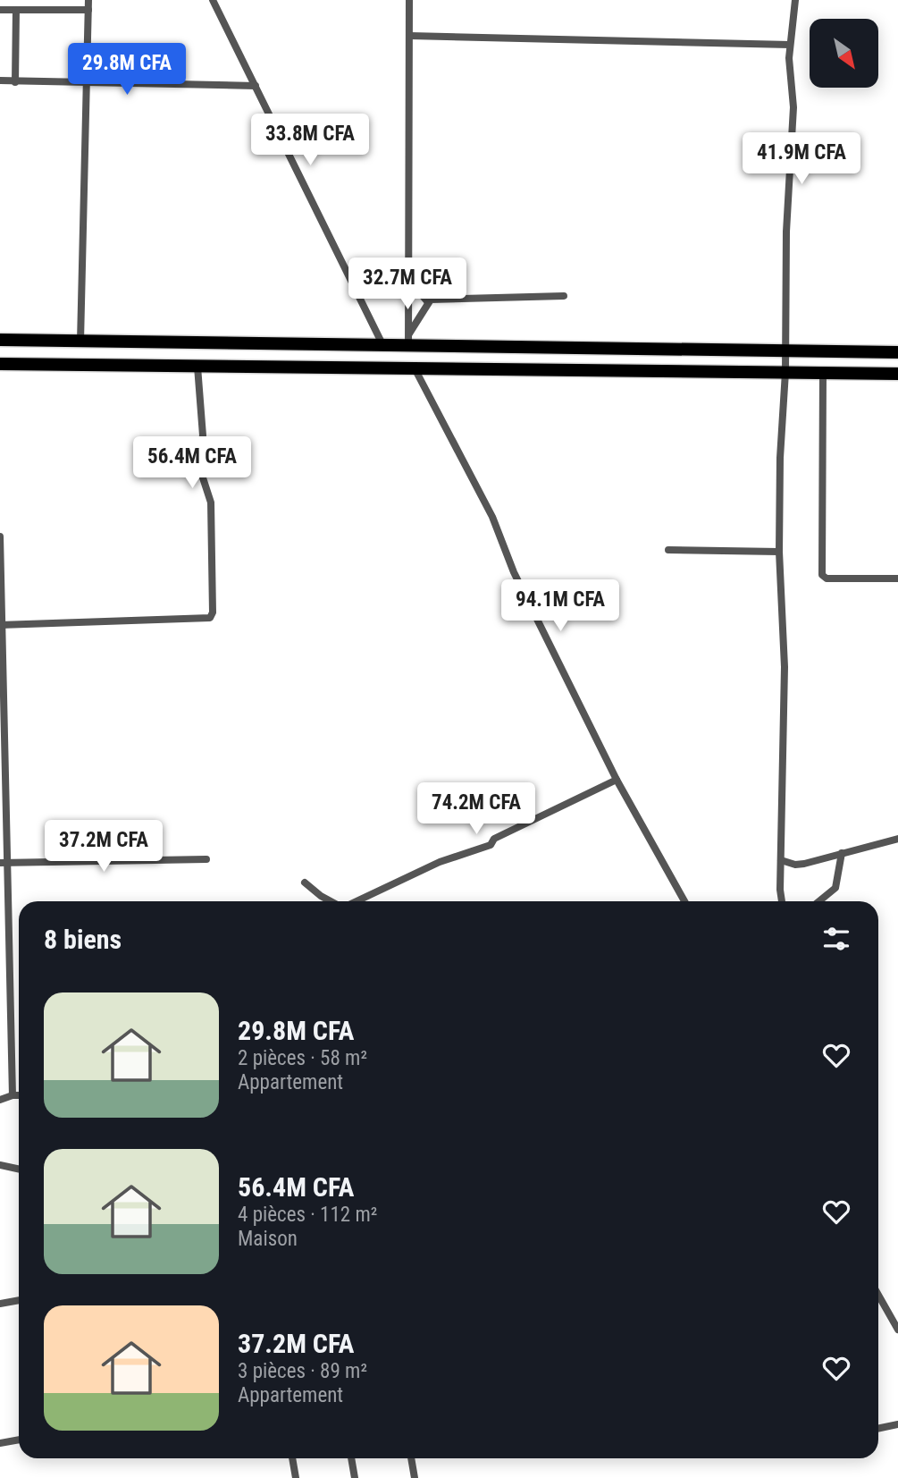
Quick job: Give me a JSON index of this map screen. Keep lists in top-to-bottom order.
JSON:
{
  "north": "bottom right",
  "page": {
    "price": [
      "29.8M CFA",
      "33.8M CFA",
      "41.9M CFA",
      "32.7M CFA",
      "56.4M CFA",
      "94.1M CFA",
      "74.2M CFA",
      "37.2M CFA"
    ],
    "heading": "8 biens",
    "list": [
      {
        "name": "29.8M CFA",
        "note": "2 pièces · 58 m² · Appartement"
      },
      {
        "name": "56.4M CFA",
        "note": "4 pièces · 112 m² · Maison"
      },
      {
        "name": "37.2M CFA",
        "note": "3 pièces · 89 m² · Appartement"
      }
    ]
  }
}
